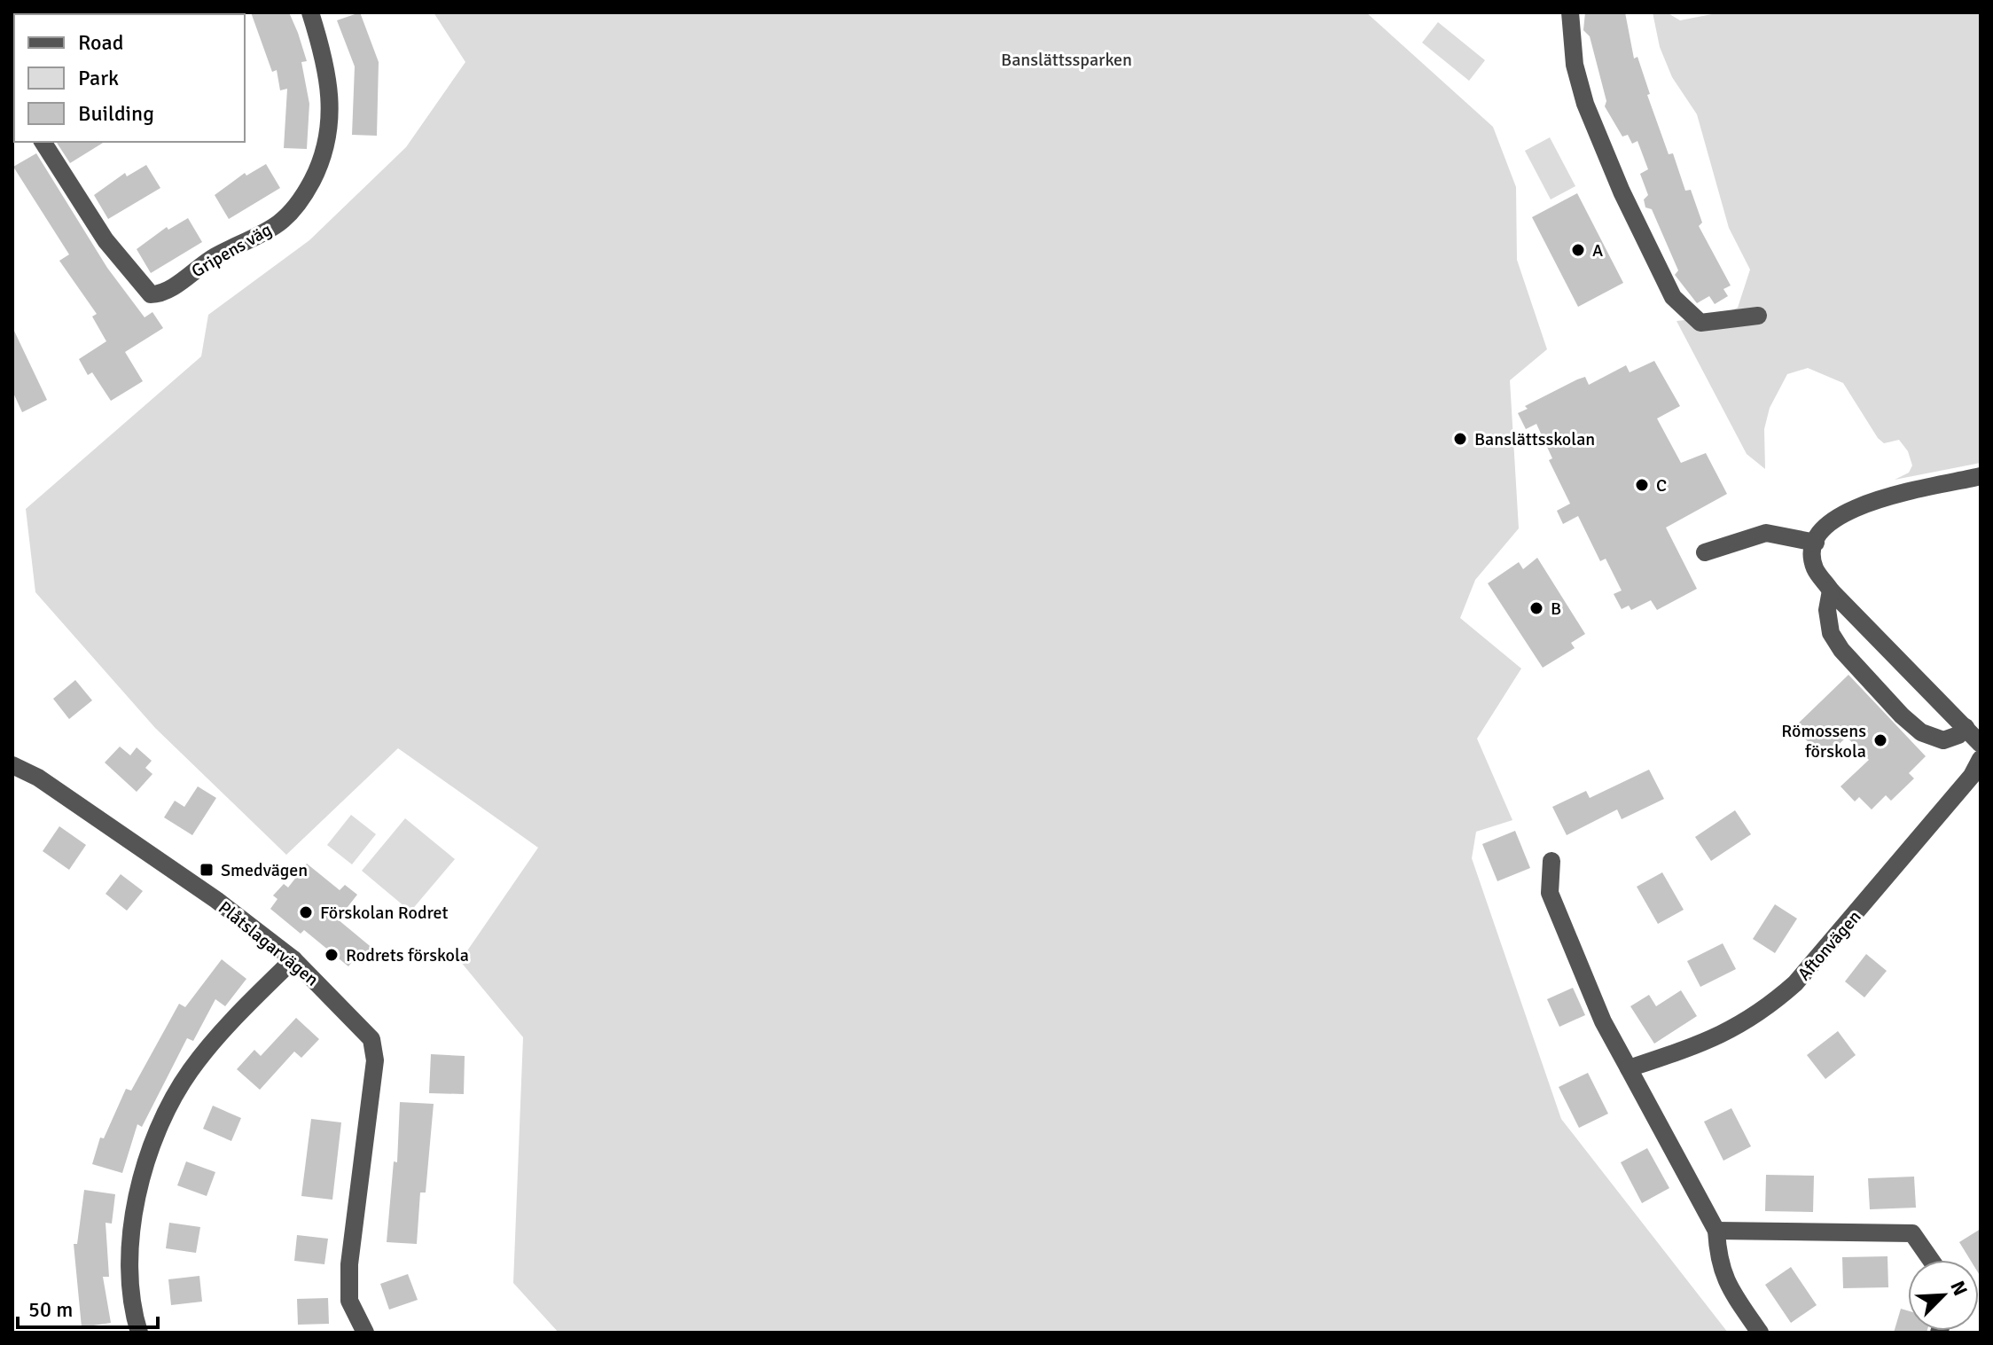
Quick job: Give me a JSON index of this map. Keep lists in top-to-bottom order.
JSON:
{
  "streets": {
    "street": ["Gripens väg", "Plåtslagarvägen", "Aftonvägen"]
  },
  "parks": ["Banslättssparken"],
  "places": {
    "other": [
      "A",
      "Banslättsskolan",
      "C",
      "B",
      "Römossens förskola",
      "Förskolan Rodret",
      "Rodrets förskola"
    ],
    "transit": ["Smedvägen"]
  },
  "legend": ["Road", "Park", "Building"],
  "scale_bar": "50 m",
  "north": "top right"
}
